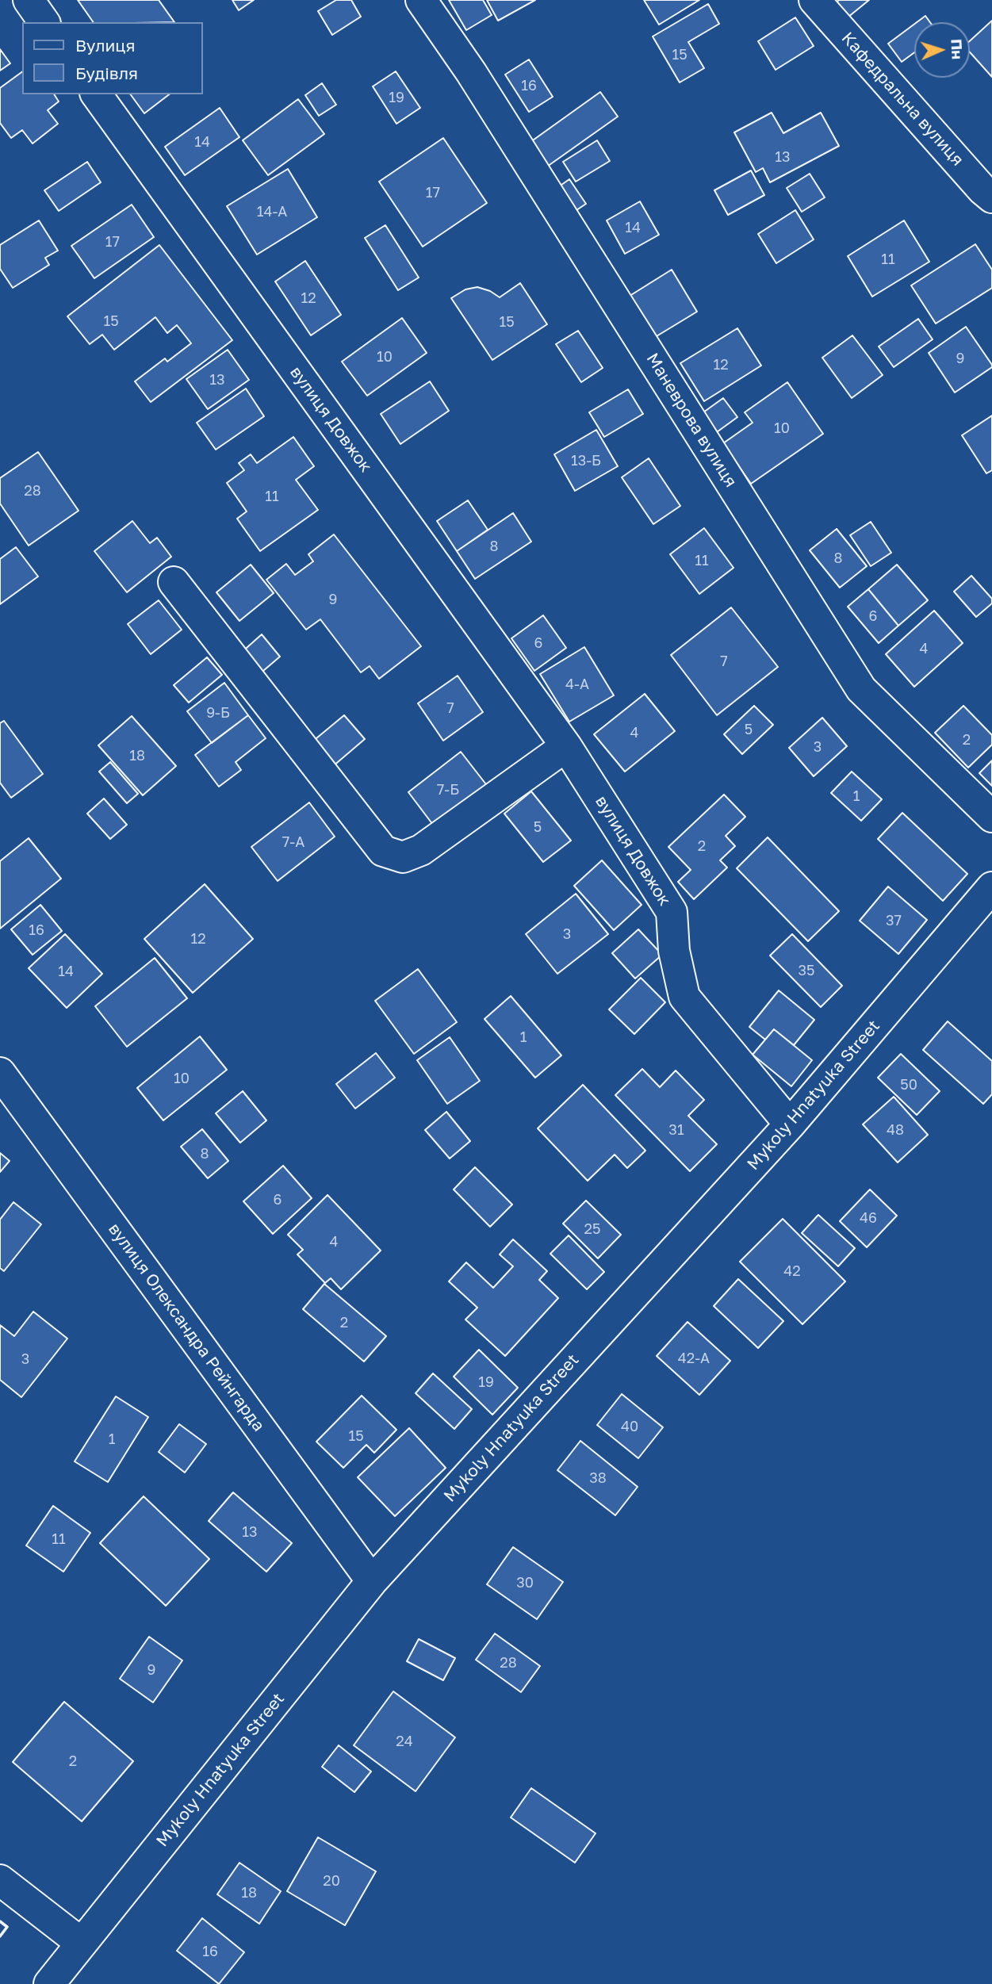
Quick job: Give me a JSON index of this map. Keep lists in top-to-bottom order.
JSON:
{
  "streets": {
    "street": [
      "Кафедральна вулиця",
      "вулиця Довжок",
      "Маневрова вулиця",
      "Mykoly Hnatyuka Street",
      "вулиця Олександра Рейнгарда"
    ]
  },
  "crossings": [
    ["вулиця Довжок", "Mykoly Hnatyuka Street"],
    ["Mykoly Hnatyuka Street", "вулиця Олександра Рейнгарда"]
  ],
  "house_numbers": [
    "15",
    "16",
    "19",
    "14",
    "13",
    "17",
    "14-А",
    "14",
    "17",
    "11",
    "12",
    "15",
    "15",
    "10",
    "9",
    "12",
    "13",
    "10",
    "13-Б",
    "28",
    "11",
    "8",
    "8",
    "11",
    "9",
    "6",
    "6",
    "4",
    "7",
    "4-А",
    "7",
    "9-Б",
    "5",
    "4",
    "2",
    "3",
    "18",
    "7-Б",
    "1",
    "5",
    "7-А",
    "2",
    "37",
    "16",
    "3",
    "12",
    "35",
    "14",
    "1",
    "10",
    "50",
    "31",
    "48",
    "8",
    "6",
    "46",
    "25",
    "4",
    "42",
    "2",
    "42-А",
    "3",
    "19",
    "40",
    "15",
    "1",
    "38",
    "13",
    "11",
    "30",
    "28",
    "9",
    "24",
    "2",
    "20",
    "18",
    "16"
  ],
  "legend": ["Вулиця", "Будівля"],
  "north": "right"
}
